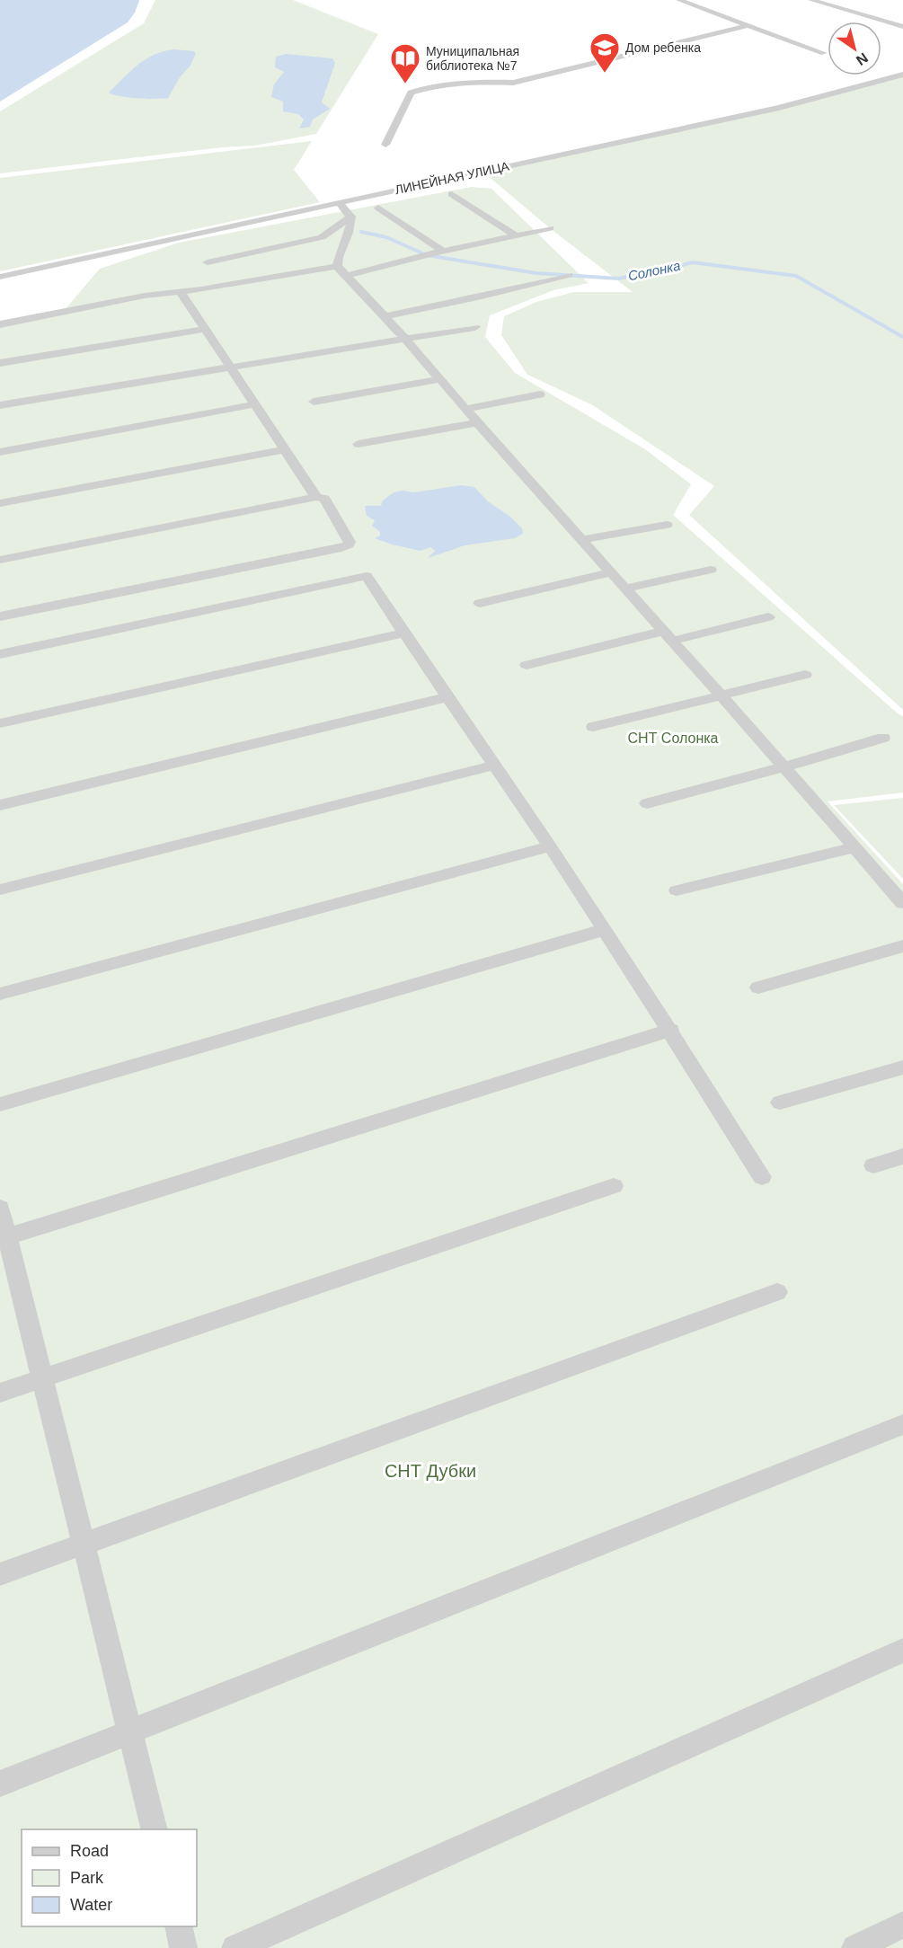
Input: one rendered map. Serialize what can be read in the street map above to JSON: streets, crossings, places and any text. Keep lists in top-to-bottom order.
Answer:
{
  "streets": {
    "street": ["ЛИНЕЙНАЯ УЛИЦА"]
  },
  "water": ["Солонка"],
  "parks": ["СНТ Солонка", "СНТ Дубки"],
  "places": {
    "school or university": ["Дом ребенка"],
    "library": ["Муниципальная библиотека №7"]
  },
  "legend": ["Road", "Park", "Water"],
  "north": "bottom right"
}
